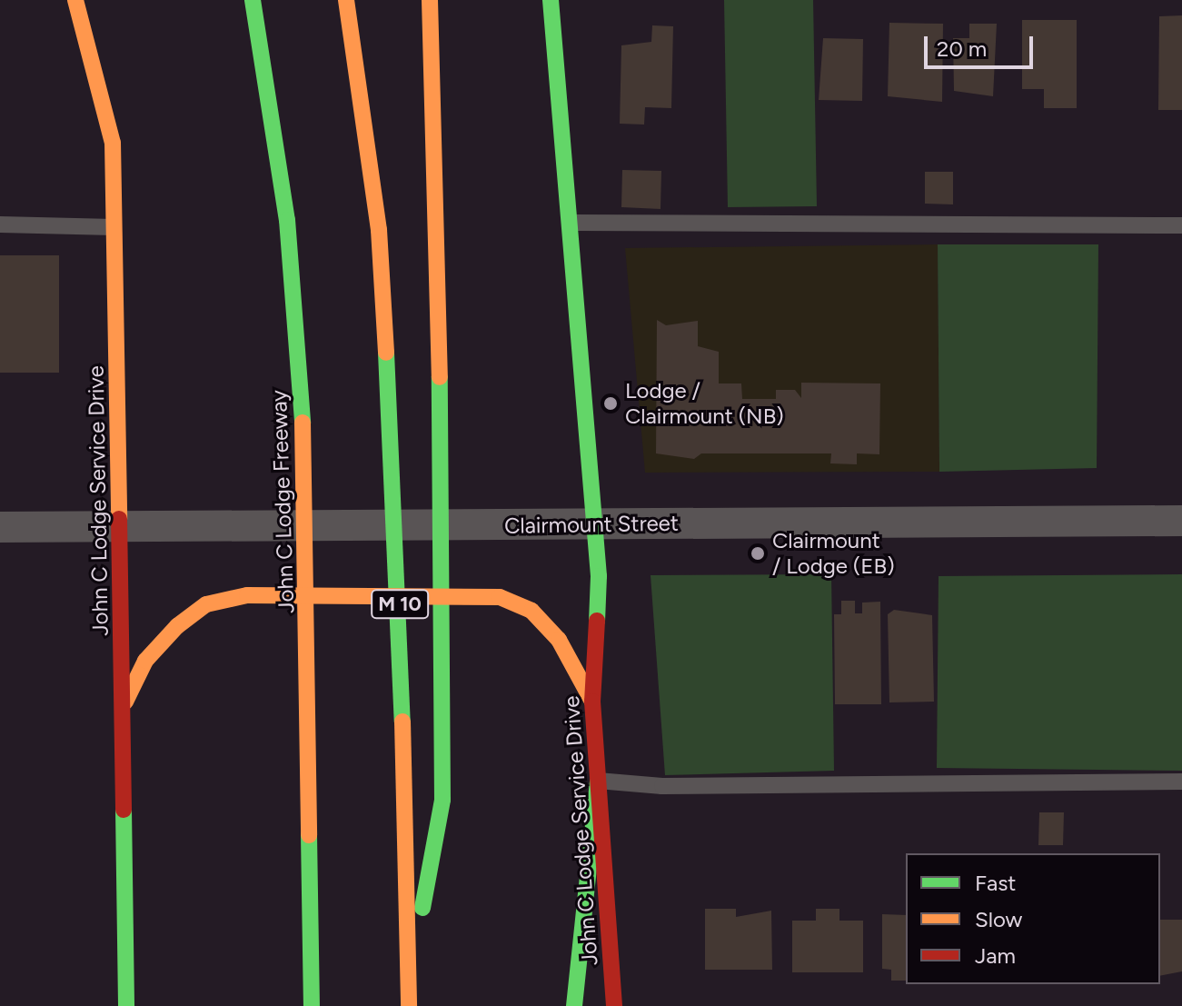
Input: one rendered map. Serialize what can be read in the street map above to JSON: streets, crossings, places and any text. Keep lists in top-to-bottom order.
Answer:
{
  "streets": {
    "main road": ["John C Lodge Service Drive", "John C Lodge Freeway", "M 10"],
    "street": ["Clairmount Street"]
  },
  "crossings": [
    ["John C Lodge Service Drive", "Clairmount Street"]
  ],
  "places": ["Lodge / Clairmount (NB)", "Clairmount / Lodge (EB)"],
  "legend": ["Fast", "Slow", "Jam"],
  "scale_bar": "20 m"
}
